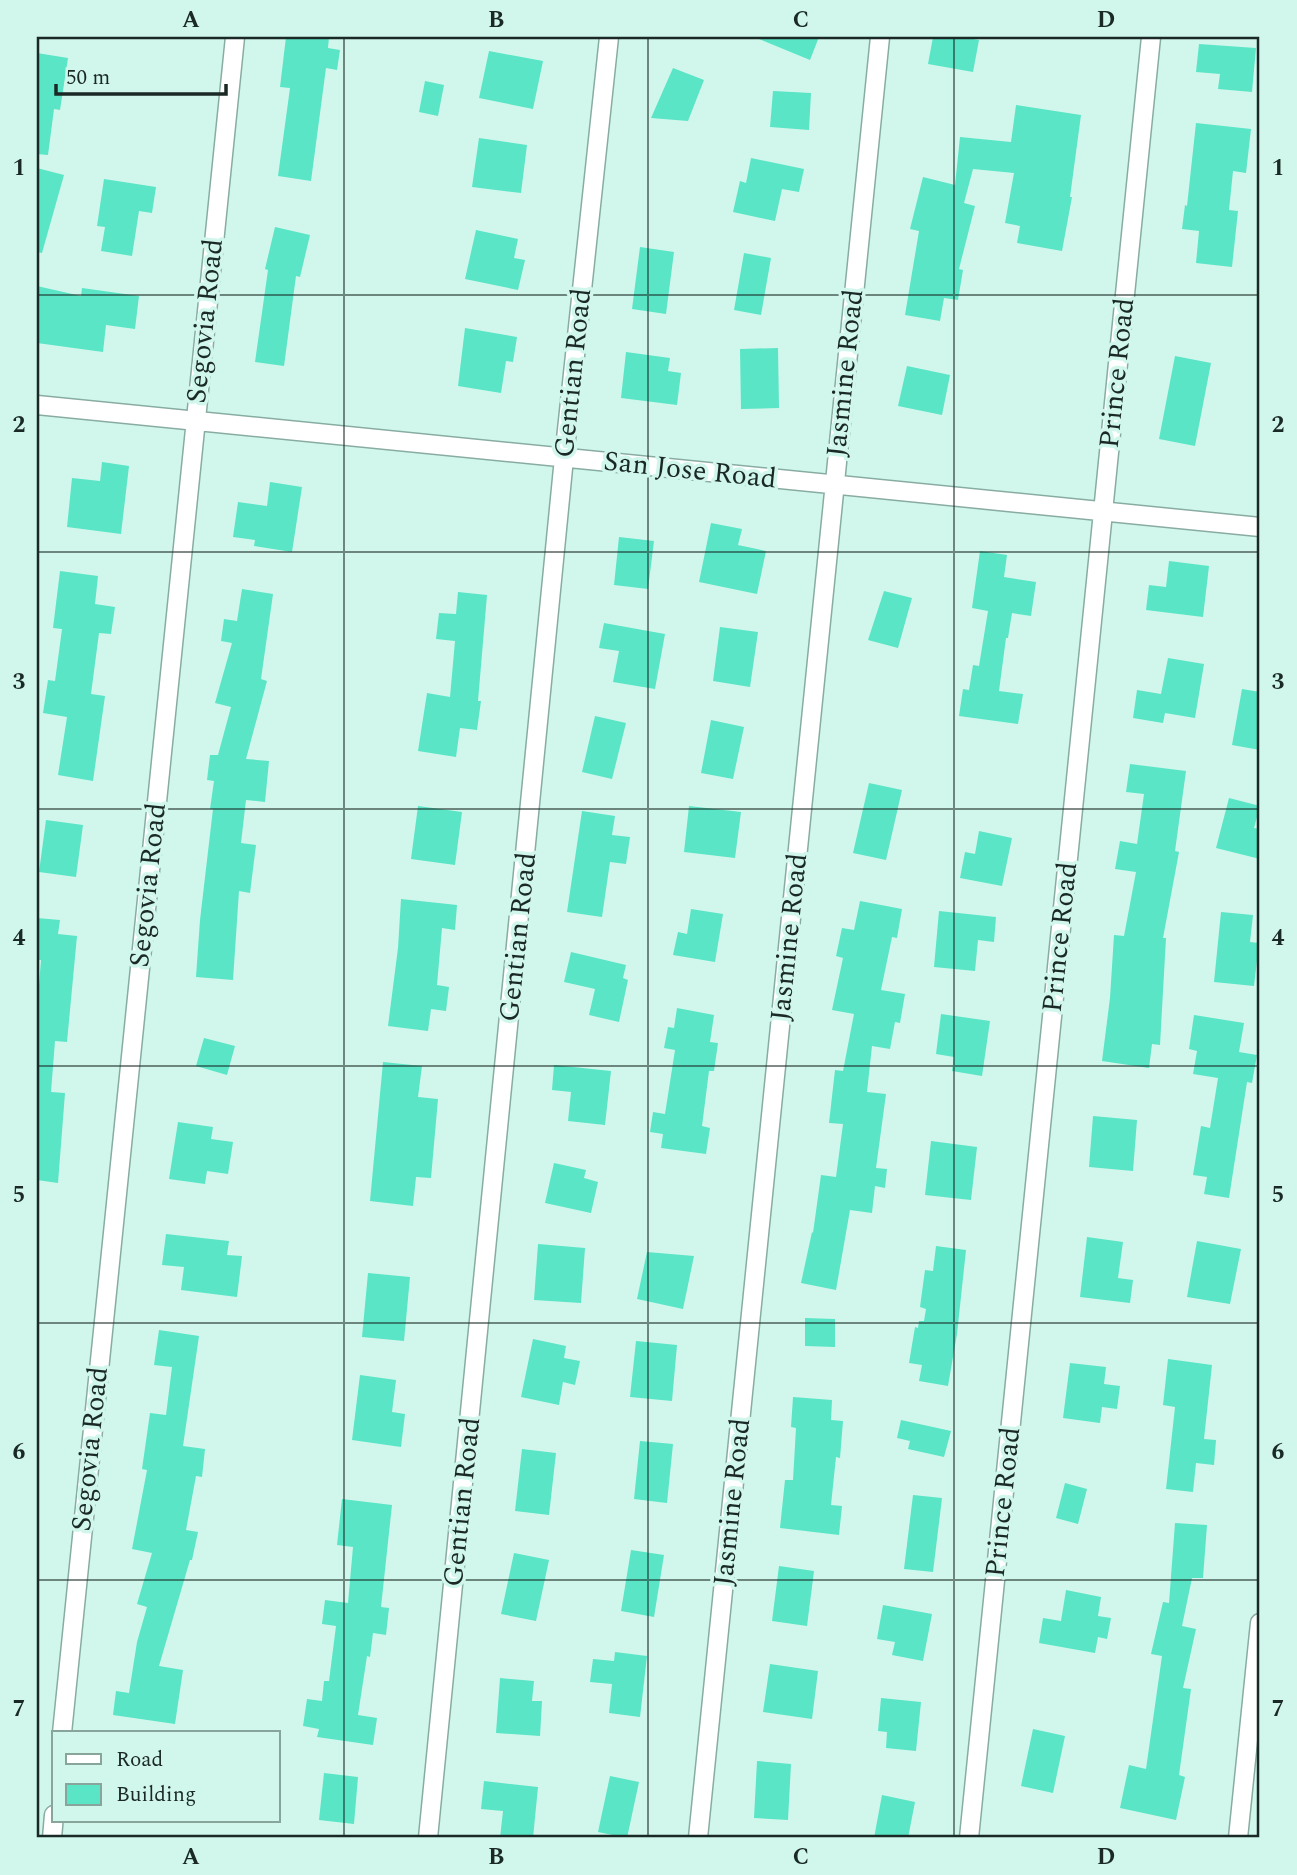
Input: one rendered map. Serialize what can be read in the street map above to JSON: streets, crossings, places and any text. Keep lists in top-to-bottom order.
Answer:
{
  "streets": {
    "street": [
      "Segovia Road",
      "Gentian Road",
      "Jasmine Road",
      "Prince Road",
      "San Jose Road"
    ]
  },
  "crossings": [
    ["Segovia Road", "San Jose Road"],
    ["Gentian Road", "San Jose Road"],
    ["Jasmine Road", "San Jose Road"],
    ["Prince Road", "San Jose Road"]
  ],
  "legend": ["Road", "Building"],
  "scale_bar": "50 m",
  "grid": {
    "columns": [
      "A",
      "B",
      "C",
      "D"
    ],
    "rows": [
      "1",
      "2",
      "3",
      "4",
      "5",
      "6",
      "7"
    ]
  }
}
